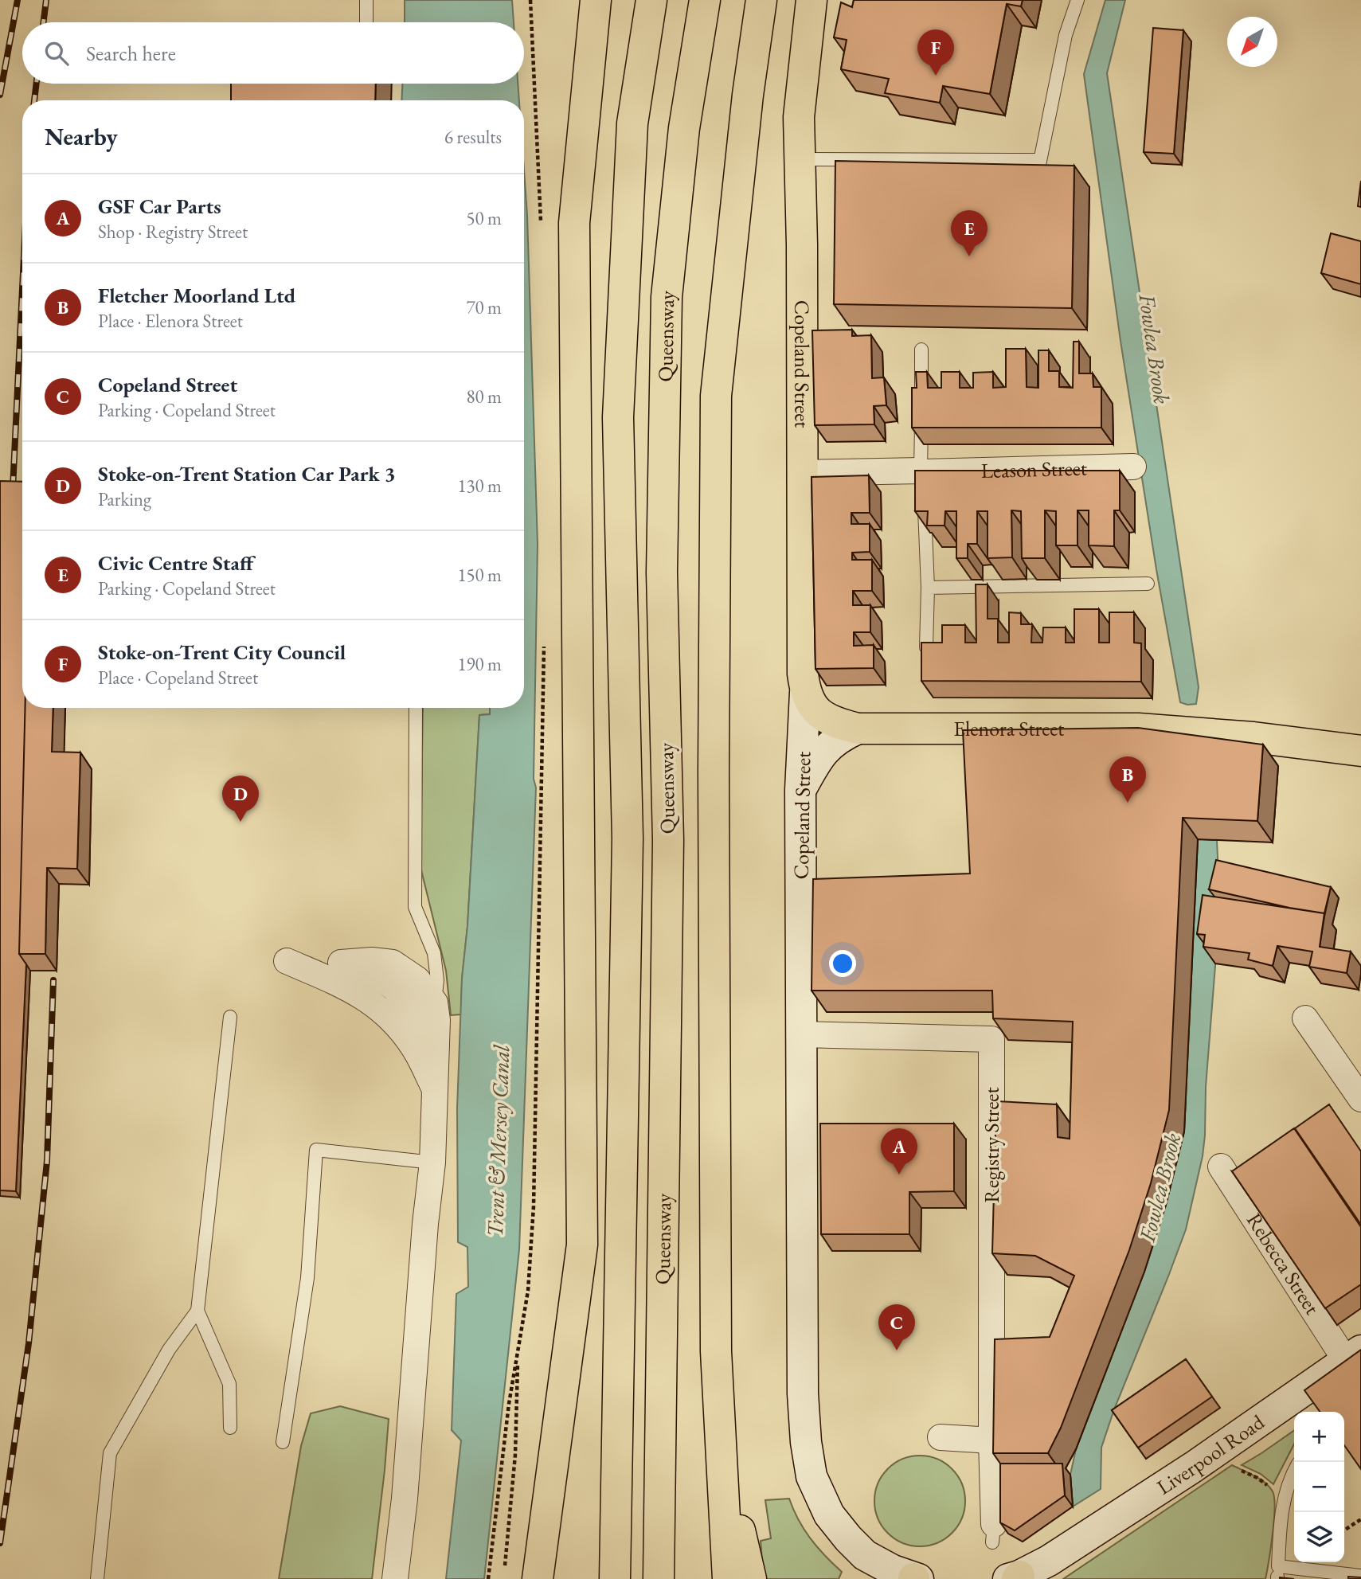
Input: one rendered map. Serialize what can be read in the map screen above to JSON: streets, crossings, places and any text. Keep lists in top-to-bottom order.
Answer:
{
  "streets": {
    "main road": ["Queensway", "Copeland Street", "Elenora Street"],
    "street": [
      "Leason Street",
      "Registry Street",
      "Rebecca Street",
      "Liverpool Road"
    ]
  },
  "crossings": [
    ["Copeland Street", "Leason Street"],
    ["Copeland Street", "Elenora Street"],
    ["Copeland Street", "Registry Street"],
    ["Rebecca Street", "Liverpool Road"]
  ],
  "water": ["Fowlea Brook", "Trent & Mersey Canal"],
  "north": "bottom left",
  "page": {
    "search": "Search here",
    "pins": [
      "F",
      "E",
      "B",
      "D",
      "A",
      "C"
    ],
    "heading": ["Nearby", "6 results"],
    "list": [
      {
        "mark": "A",
        "name": "GSF Car Parts",
        "note": "Shop · Registry Street",
        "value": "50 m"
      },
      {
        "mark": "B",
        "name": "Fletcher Moorland Ltd",
        "note": "Place · Elenora Street",
        "value": "70 m"
      },
      {
        "mark": "C",
        "name": "Copeland Street",
        "note": "Parking · Copeland Street",
        "value": "80 m"
      },
      {
        "mark": "D",
        "name": "Stoke-on-Trent Station Car Park 3",
        "note": "Parking",
        "value": "130 m"
      },
      {
        "mark": "E",
        "name": "Civic Centre Staff",
        "note": "Parking · Copeland Street",
        "value": "150 m"
      },
      {
        "mark": "F",
        "name": "Stoke-on-Trent City Council",
        "note": "Place · Copeland Street",
        "value": "190 m"
      }
    ],
    "map_buttons": ["+", "−"]
  }
}
